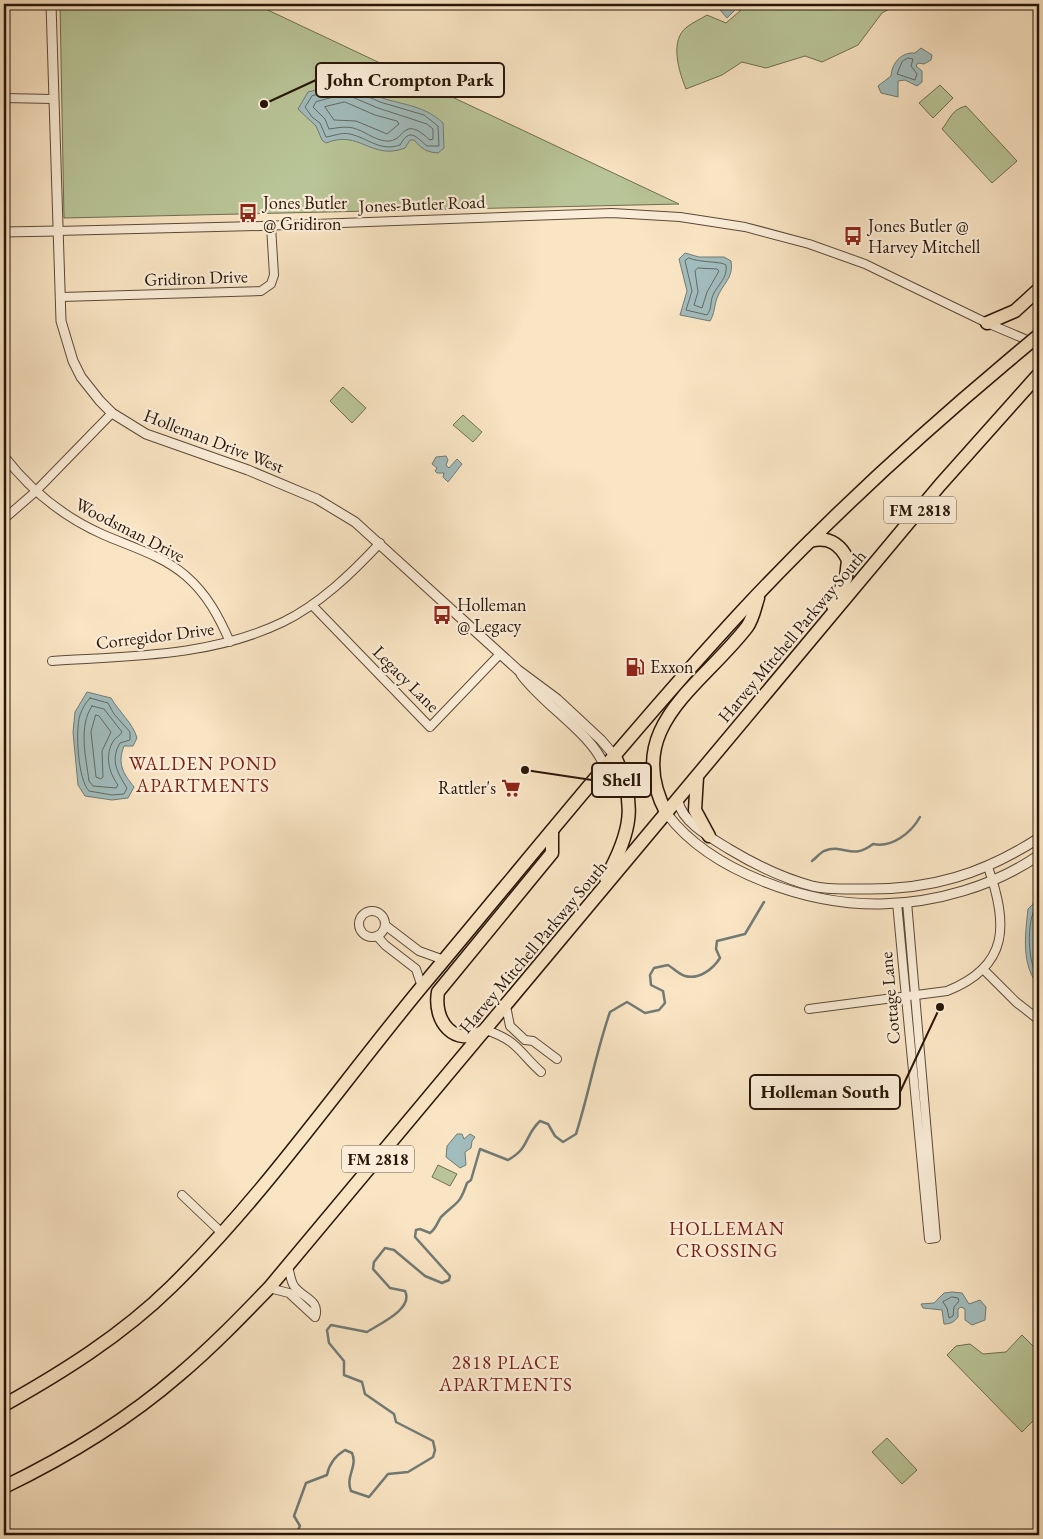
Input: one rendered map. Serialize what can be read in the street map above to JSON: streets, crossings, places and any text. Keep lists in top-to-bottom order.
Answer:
{
  "streets": {
    "highway": ["FM 2818", "Harvey Mitchell Parkway South"],
    "street": [
      "Jones-Butler Road",
      "Gridiron Drive",
      "Holleman Drive West",
      "Woodsman Drive",
      "Corregidor Drive",
      "Legacy Lane",
      "Cottage Lane"
    ]
  },
  "crossings": [
    ["Jones-Butler Road", "Gridiron Drive"],
    ["Jones-Butler Road", "Holleman Drive West"],
    ["Gridiron Drive", "Holleman Drive West"],
    ["Holleman Drive West", "FM 2818"],
    ["Holleman Drive West", "Corregidor Drive"],
    ["Holleman Drive West", "Legacy Lane"],
    ["Woodsman Drive", "Corregidor Drive"],
    ["Corregidor Drive", "Legacy Lane"]
  ],
  "districts": ["WALDEN POND APARTMENTS", "HOLLEMAN CROSSING", "2818 PLACE APARTMENTS"],
  "places": {
    "other": ["John Crompton Park", "Shell", "Holleman South"],
    "bus stop": ["Jones Butler @ Gridiron", "Jones Butler @ Harvey Mitchell", "Holleman @ Legacy"],
    "fuel station": ["Exxon"],
    "supermarket": ["Rattler's"]
  }
}
